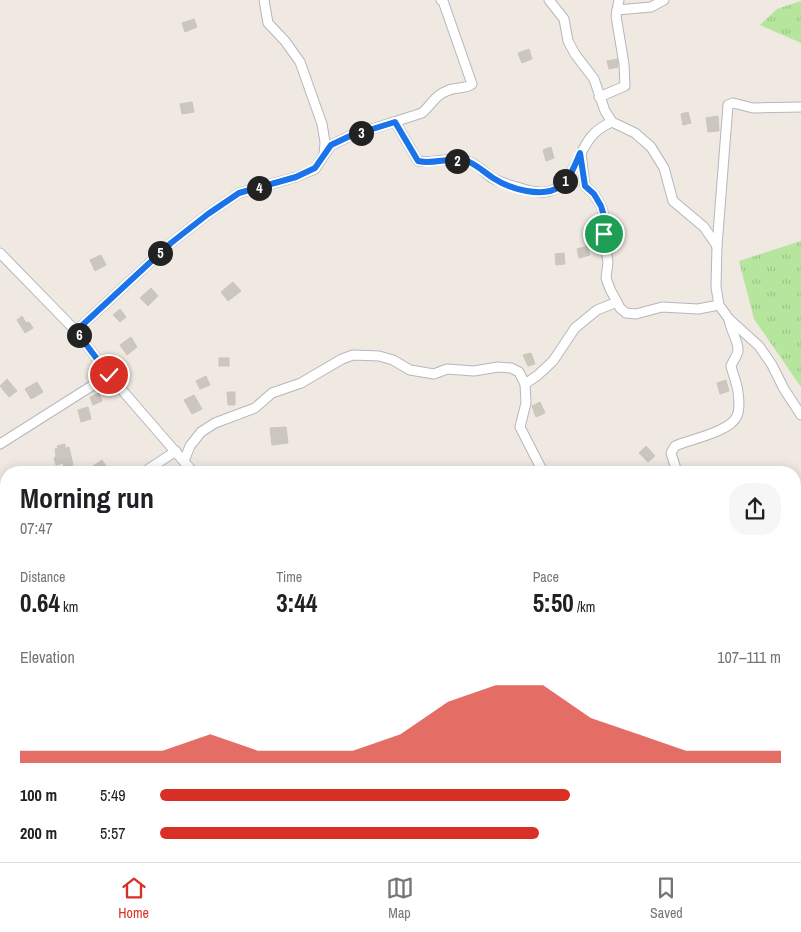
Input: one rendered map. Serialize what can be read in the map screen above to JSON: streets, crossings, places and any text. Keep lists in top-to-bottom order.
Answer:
{
  "page": {
    "pins": [
      "3",
      "2",
      "1",
      "4",
      "5",
      "6"
    ],
    "heading": ["Morning run", "07:47"],
    "stats": [
      ["Distance", "0.64 km"],
      ["Time", "3:44"],
      ["Pace", "5:50 /km"]
    ],
    "chart": ["Elevation", "107–111 m"],
    "list": [
      {
        "name": "100 m",
        "note": "5:49"
      },
      {
        "name": "200 m",
        "note": "5:57"
      }
    ],
    "tabs": ["Home", "Map", "Saved"]
  }
}
